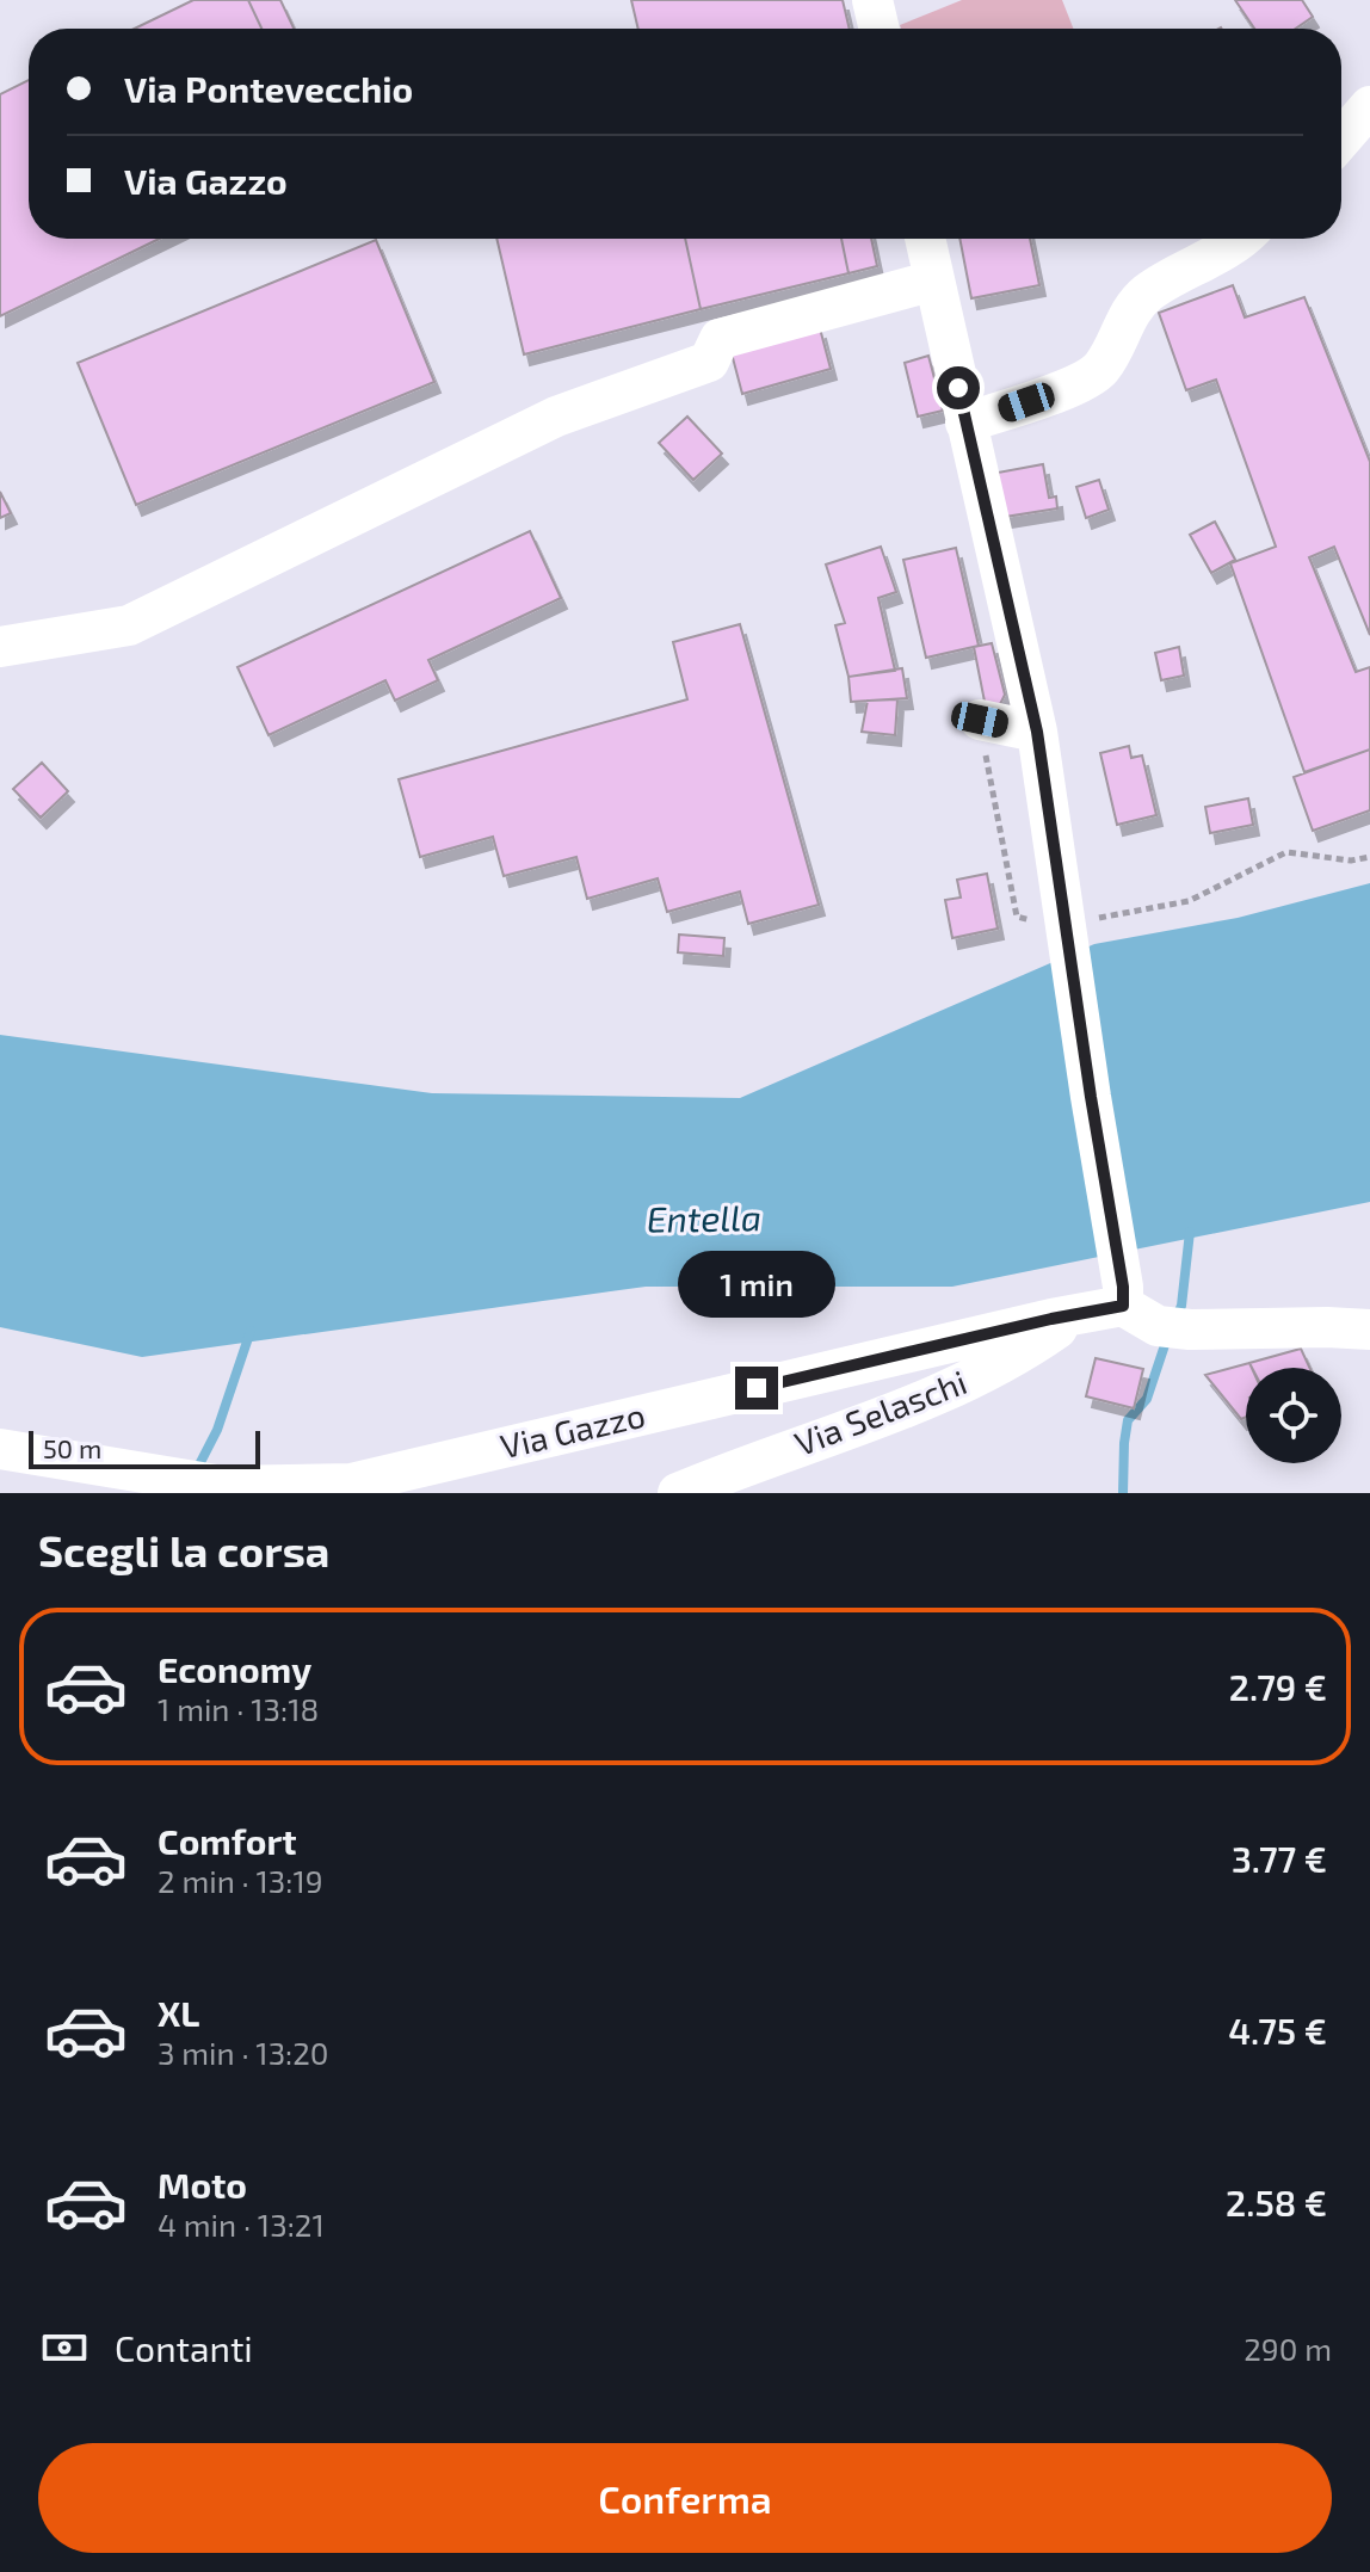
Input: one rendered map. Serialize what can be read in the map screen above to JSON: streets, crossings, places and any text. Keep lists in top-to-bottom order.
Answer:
{
  "streets": {
    "street": ["Via Selaschi", "Via Gazzo"]
  },
  "crossings": [
    ["Via Selaschi", "Via Gazzo"]
  ],
  "water": ["Entella"],
  "scale_bar": "50 m",
  "page": {
    "banner": ["Via Pontevecchio", "Via Gazzo"],
    "bubble": "1 min",
    "scale": "50 m",
    "heading": "Scegli la corsa",
    "list": [
      {
        "name": "Economy",
        "note": "1 min · 13:18",
        "value": "2.79 €"
      },
      {
        "name": "Comfort",
        "note": "2 min · 13:19",
        "value": "3.77 €"
      },
      {
        "name": "XL",
        "note": "3 min · 13:20",
        "value": "4.75 €"
      },
      {
        "name": "Moto",
        "note": "4 min · 13:21",
        "value": "2.58 €"
      }
    ],
    "pay": ["Contanti", "290 m"],
    "buttons": "Conferma"
  }
}
